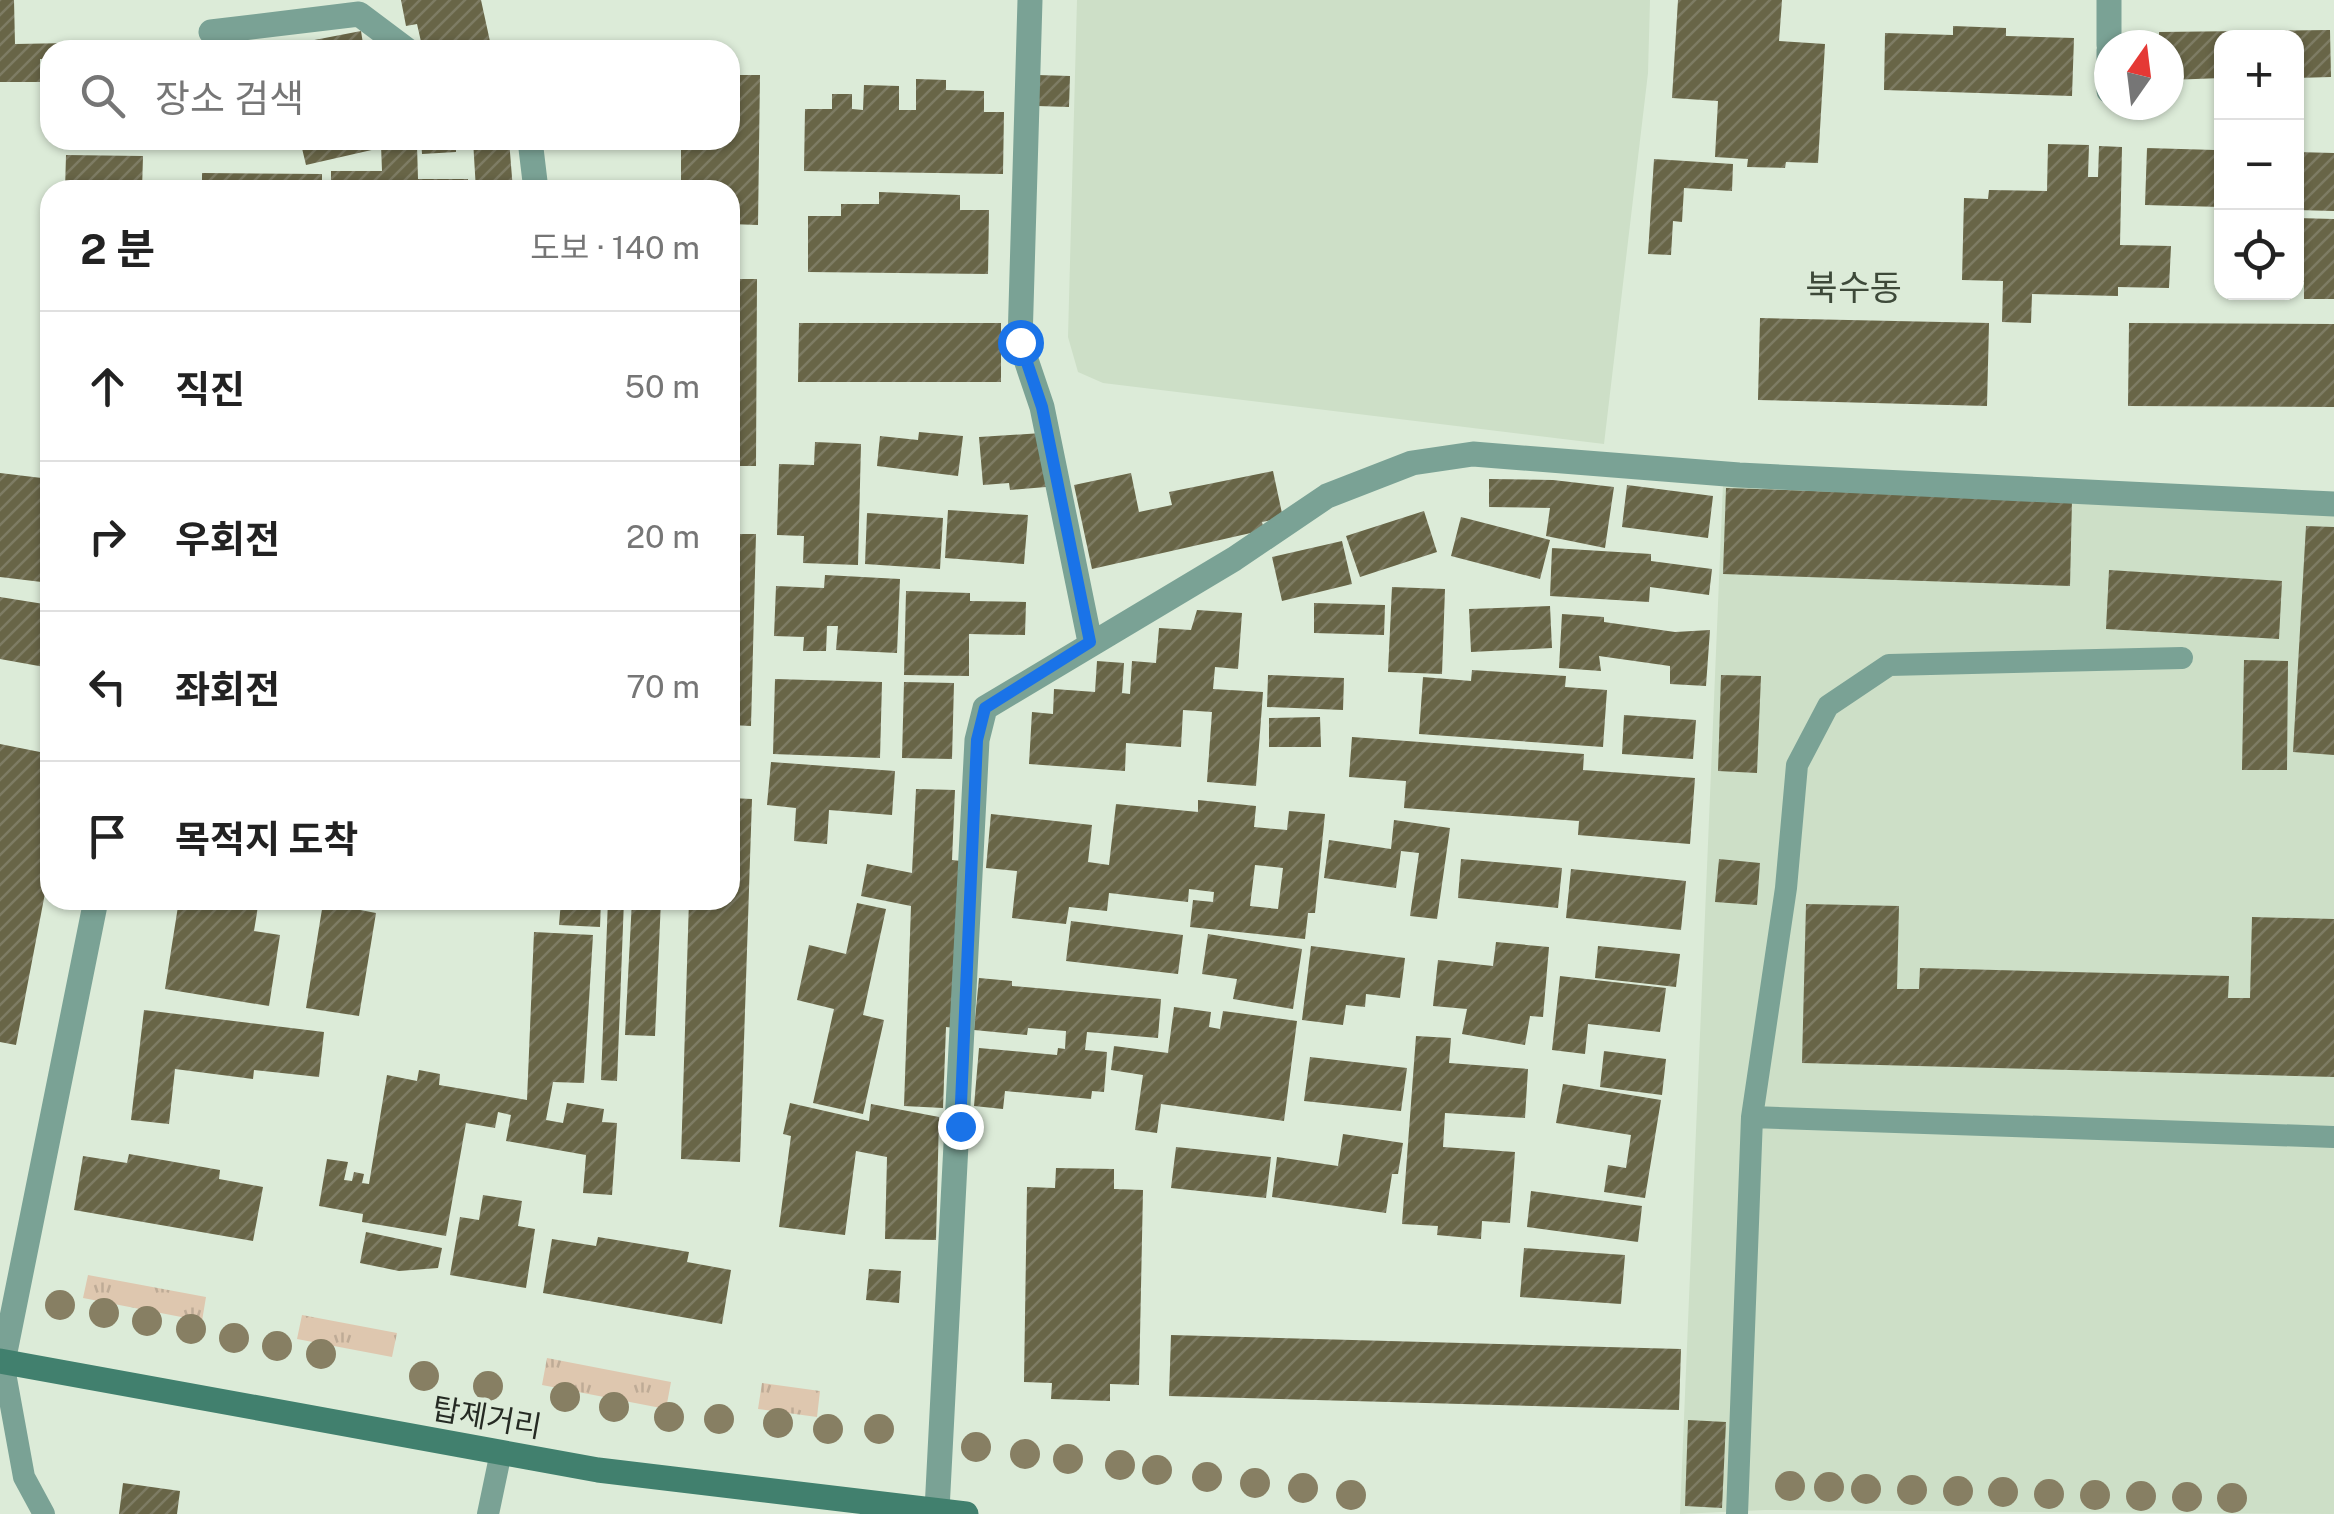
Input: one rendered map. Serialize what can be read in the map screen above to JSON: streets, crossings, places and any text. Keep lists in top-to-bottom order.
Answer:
{
  "streets": {
    "main road": ["탑제거리"]
  },
  "districts": ["북수동"],
  "north": "top",
  "page": {
    "map_buttons": ["+", "−"],
    "search": "장소 검색",
    "heading": ["2 분", "도보 · 140 m"],
    "list": [
      ["직진", "50 m"],
      ["우회전", "20 m"],
      ["좌회전", "70 m"],
      "목적지 도착"
    ]
  }
}
